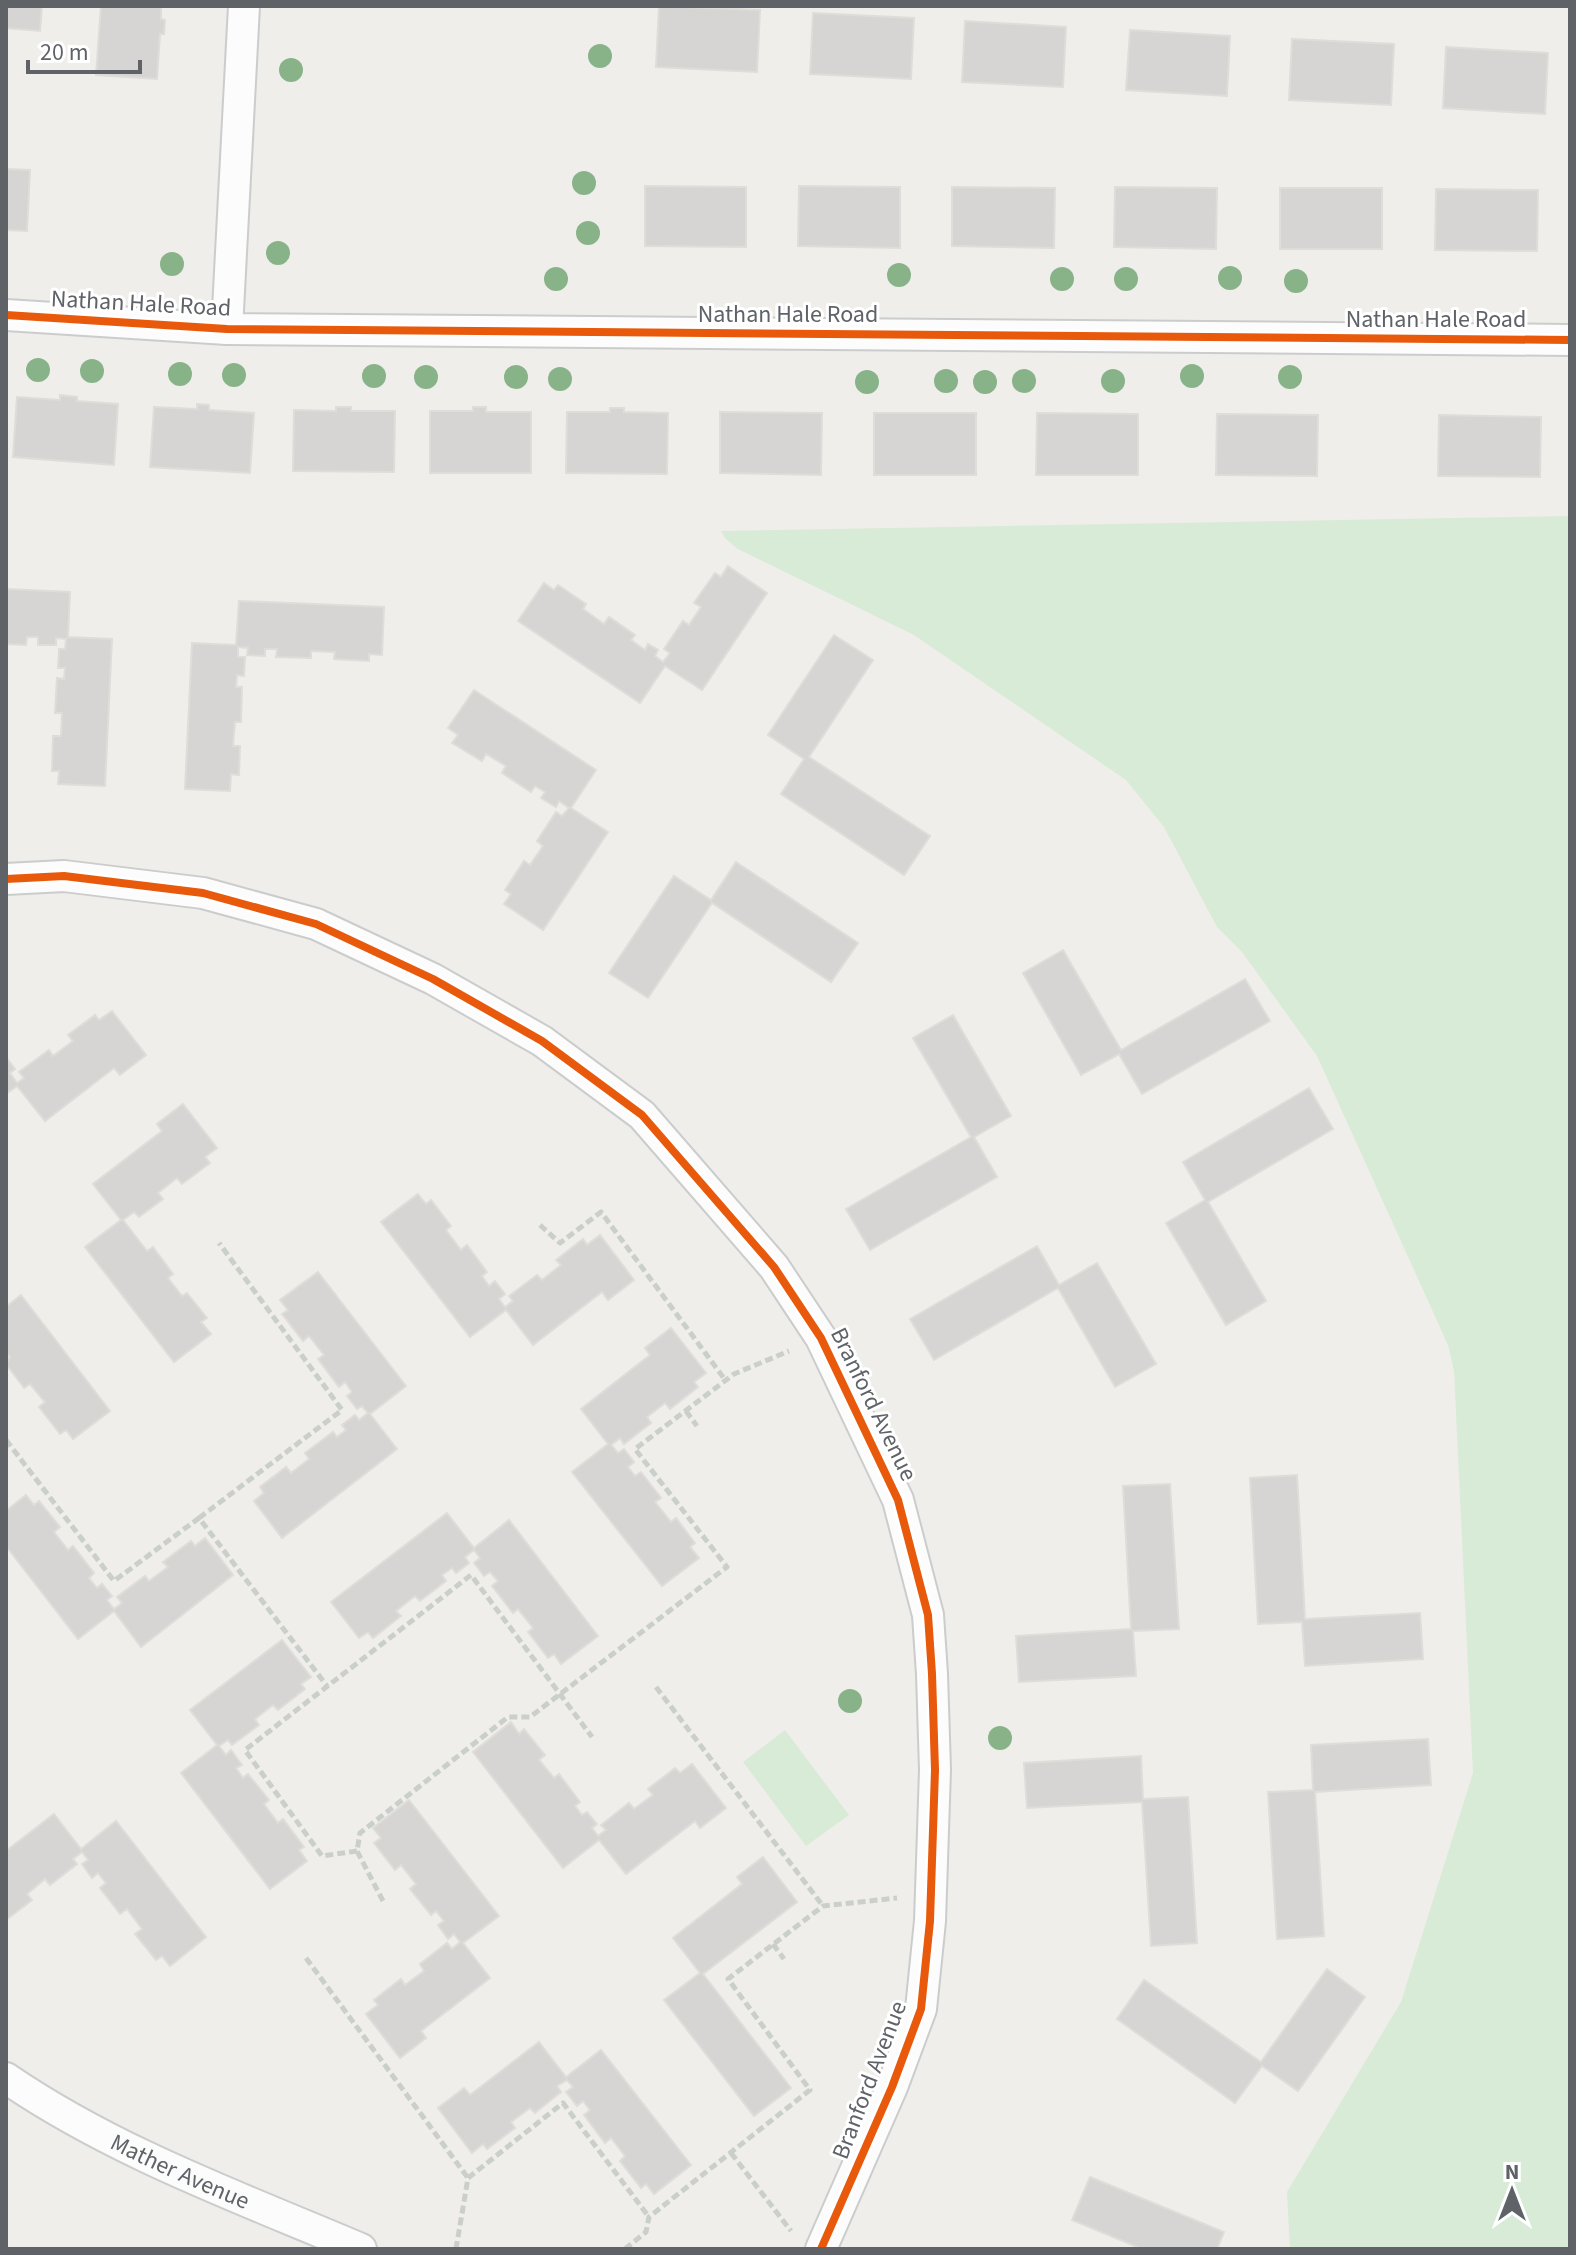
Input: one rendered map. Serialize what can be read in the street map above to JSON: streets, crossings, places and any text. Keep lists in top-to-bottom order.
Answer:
{
  "streets": {
    "street": ["Nathan Hale Road", "Branford Avenue", "Mather Avenue"]
  },
  "scale_bar": "20 m",
  "north": "top"
}
